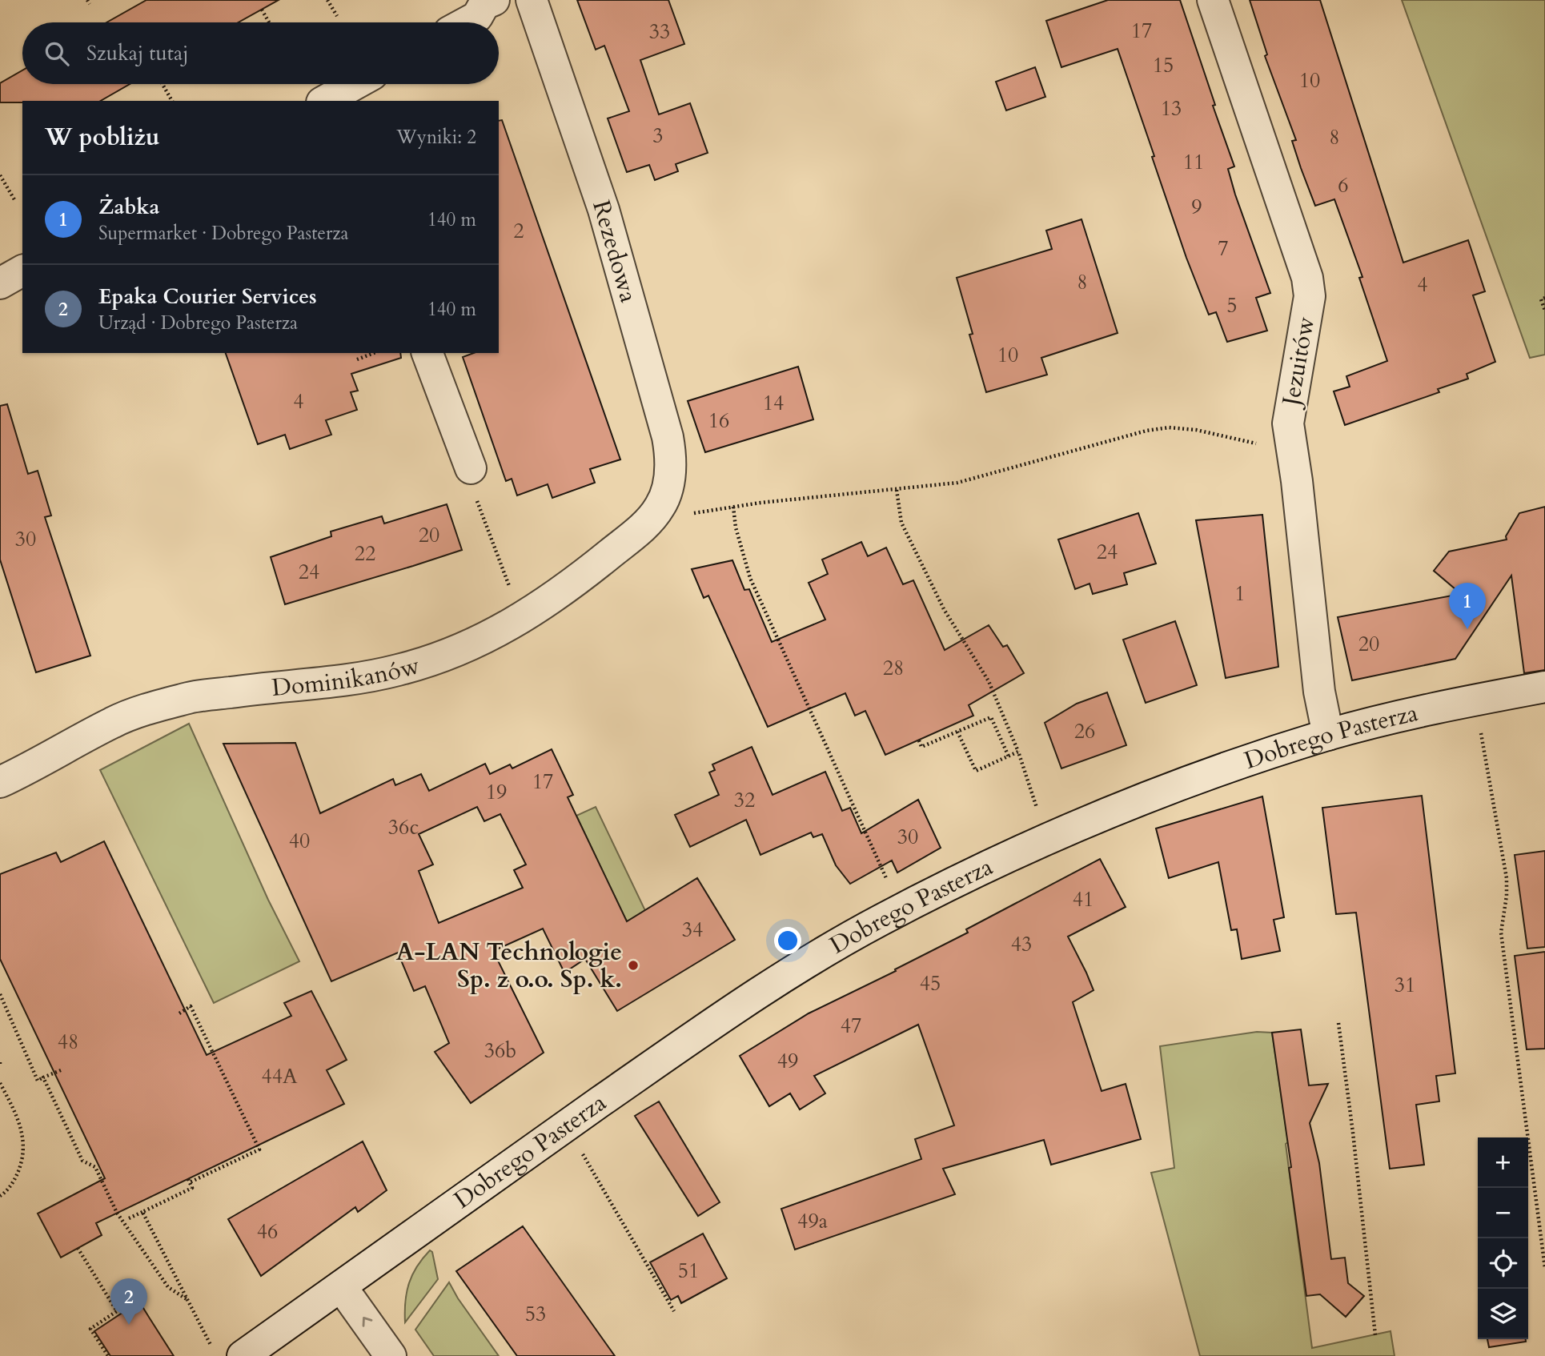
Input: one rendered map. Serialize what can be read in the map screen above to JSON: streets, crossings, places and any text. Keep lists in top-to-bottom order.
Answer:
{
  "streets": {
    "street": [
      "Rezedowa",
      "Jezuitów",
      "Dominikanów",
      "Dobrego Pasterza"
    ]
  },
  "crossings": [
    ["Rezedowa", "Dominikanów"],
    ["Jezuitów", "Dobrego Pasterza"]
  ],
  "places": ["A-LAN Technologie Sp. z o.o. Sp. k."],
  "house_numbers": [
    "17",
    "33",
    "15",
    "10",
    "13",
    "3",
    "8",
    "11",
    "6",
    "9",
    "2",
    "7",
    "8",
    "4",
    "5",
    "10",
    "4",
    "14",
    "16",
    "20",
    "30",
    "24",
    "22",
    "24",
    "1",
    "20",
    "28",
    "26",
    "17",
    "19",
    "32",
    "36c",
    "30",
    "40",
    "41",
    "34",
    "43",
    "45",
    "31",
    "47",
    "48",
    "36b",
    "49",
    "44A",
    "49a",
    "46",
    "51",
    "53"
  ],
  "page": {
    "search": "Szukaj tutaj",
    "heading": ["W pobliżu", "Wyniki: 2"],
    "list": [
      {
        "mark": "1",
        "name": "Żabka",
        "note": "Supermarket · Dobrego Pasterza",
        "value": "140 m"
      },
      {
        "mark": "2",
        "name": "Epaka Courier Services",
        "note": "Urząd · Dobrego Pasterza",
        "value": "140 m"
      }
    ],
    "pins": ["1", "2"],
    "map_buttons": ["+", "−"]
  }
}
